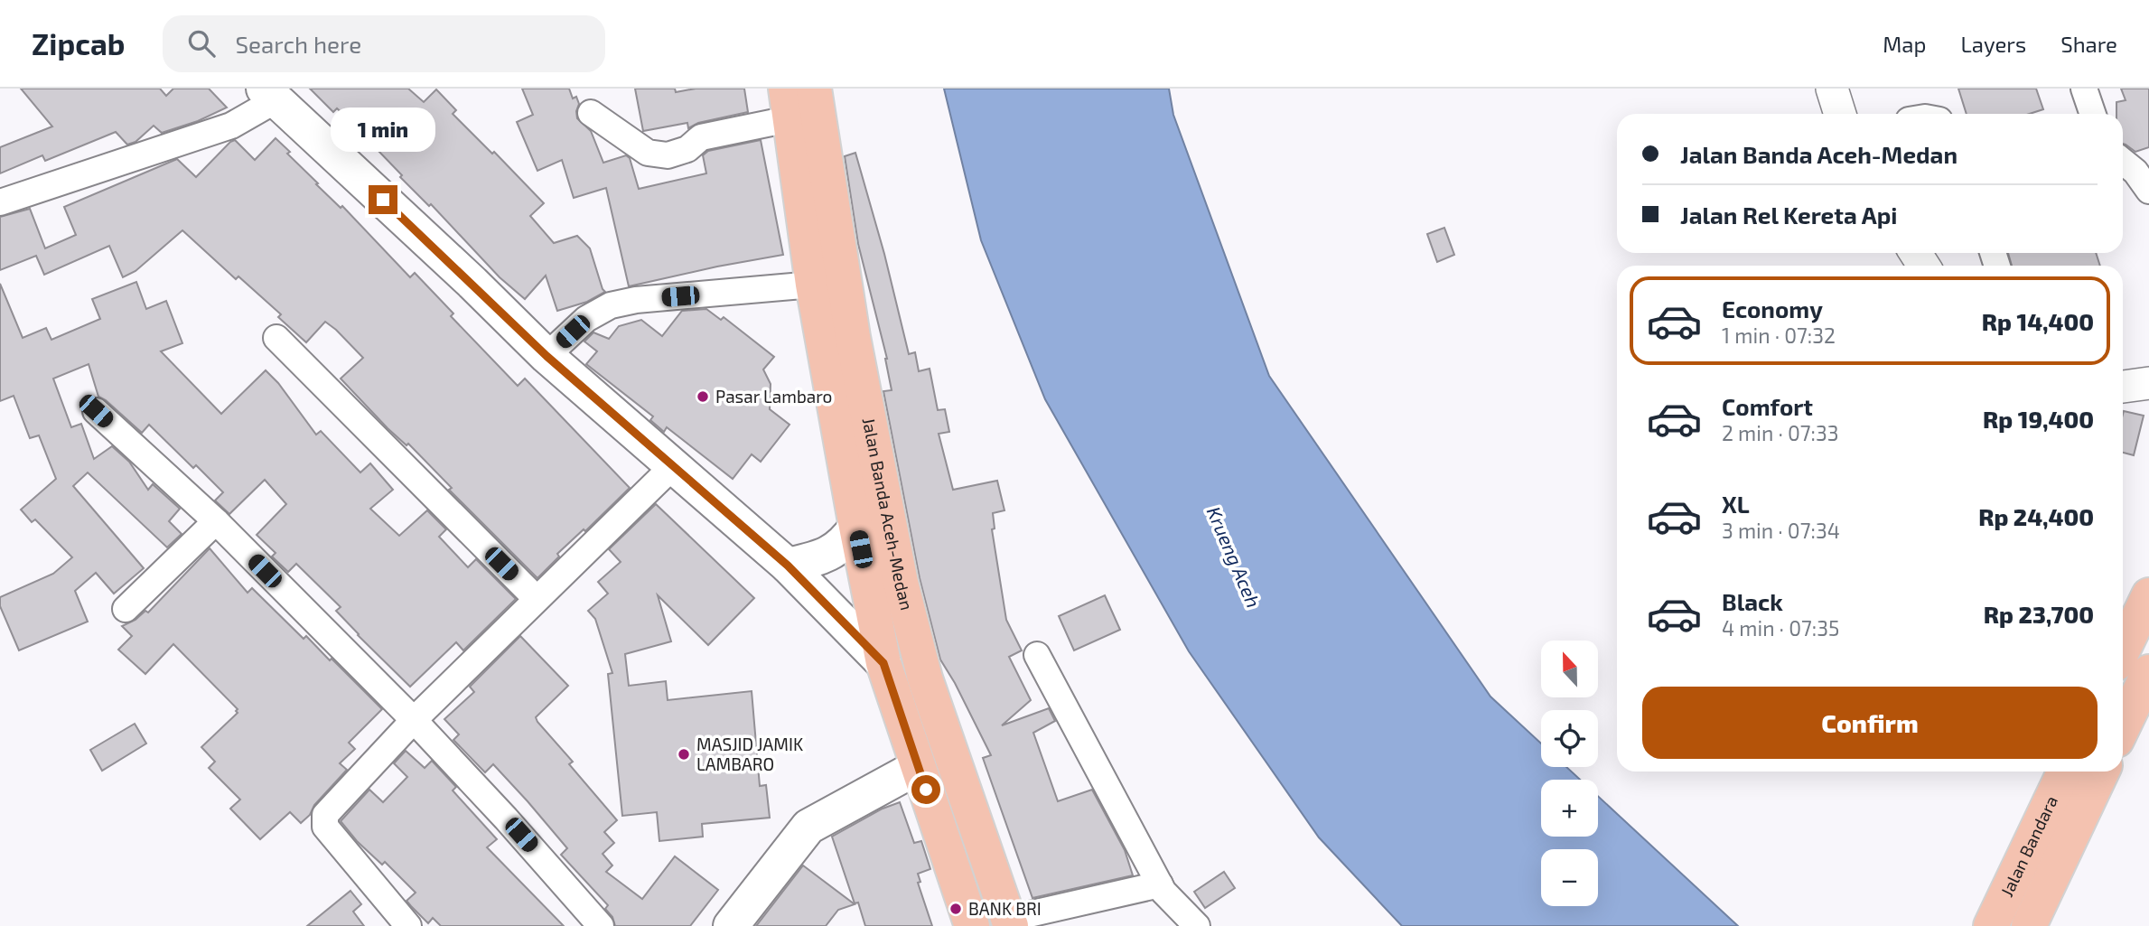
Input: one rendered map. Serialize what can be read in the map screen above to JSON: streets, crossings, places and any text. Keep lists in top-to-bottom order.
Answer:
{
  "streets": {
    "highway": ["Jalan Banda Aceh-Medan", "Jalan Bandara"]
  },
  "water": ["Krueng Aceh"],
  "places": ["Pasar Lambaro", "MASJID JAMIK LAMBARO", "BANK BRI"],
  "north": "top",
  "page": {
    "header": "Zipcab",
    "search": "Search here",
    "nav": ["Map", "Layers", "Share"],
    "bubble": "1 min",
    "banner": ["Jalan Banda Aceh-Medan", "Jalan Rel Kereta Api"],
    "list": [
      {
        "name": "Economy",
        "note": "1 min · 07:32",
        "value": "Rp 14,400"
      },
      {
        "name": "Comfort",
        "note": "2 min · 07:33",
        "value": "Rp 19,400"
      },
      {
        "name": "XL",
        "note": "3 min · 07:34",
        "value": "Rp 24,400"
      },
      {
        "name": "Black",
        "note": "4 min · 07:35",
        "value": "Rp 23,700"
      }
    ],
    "map_buttons": ["+", "−"],
    "buttons": "Confirm"
  }
}
